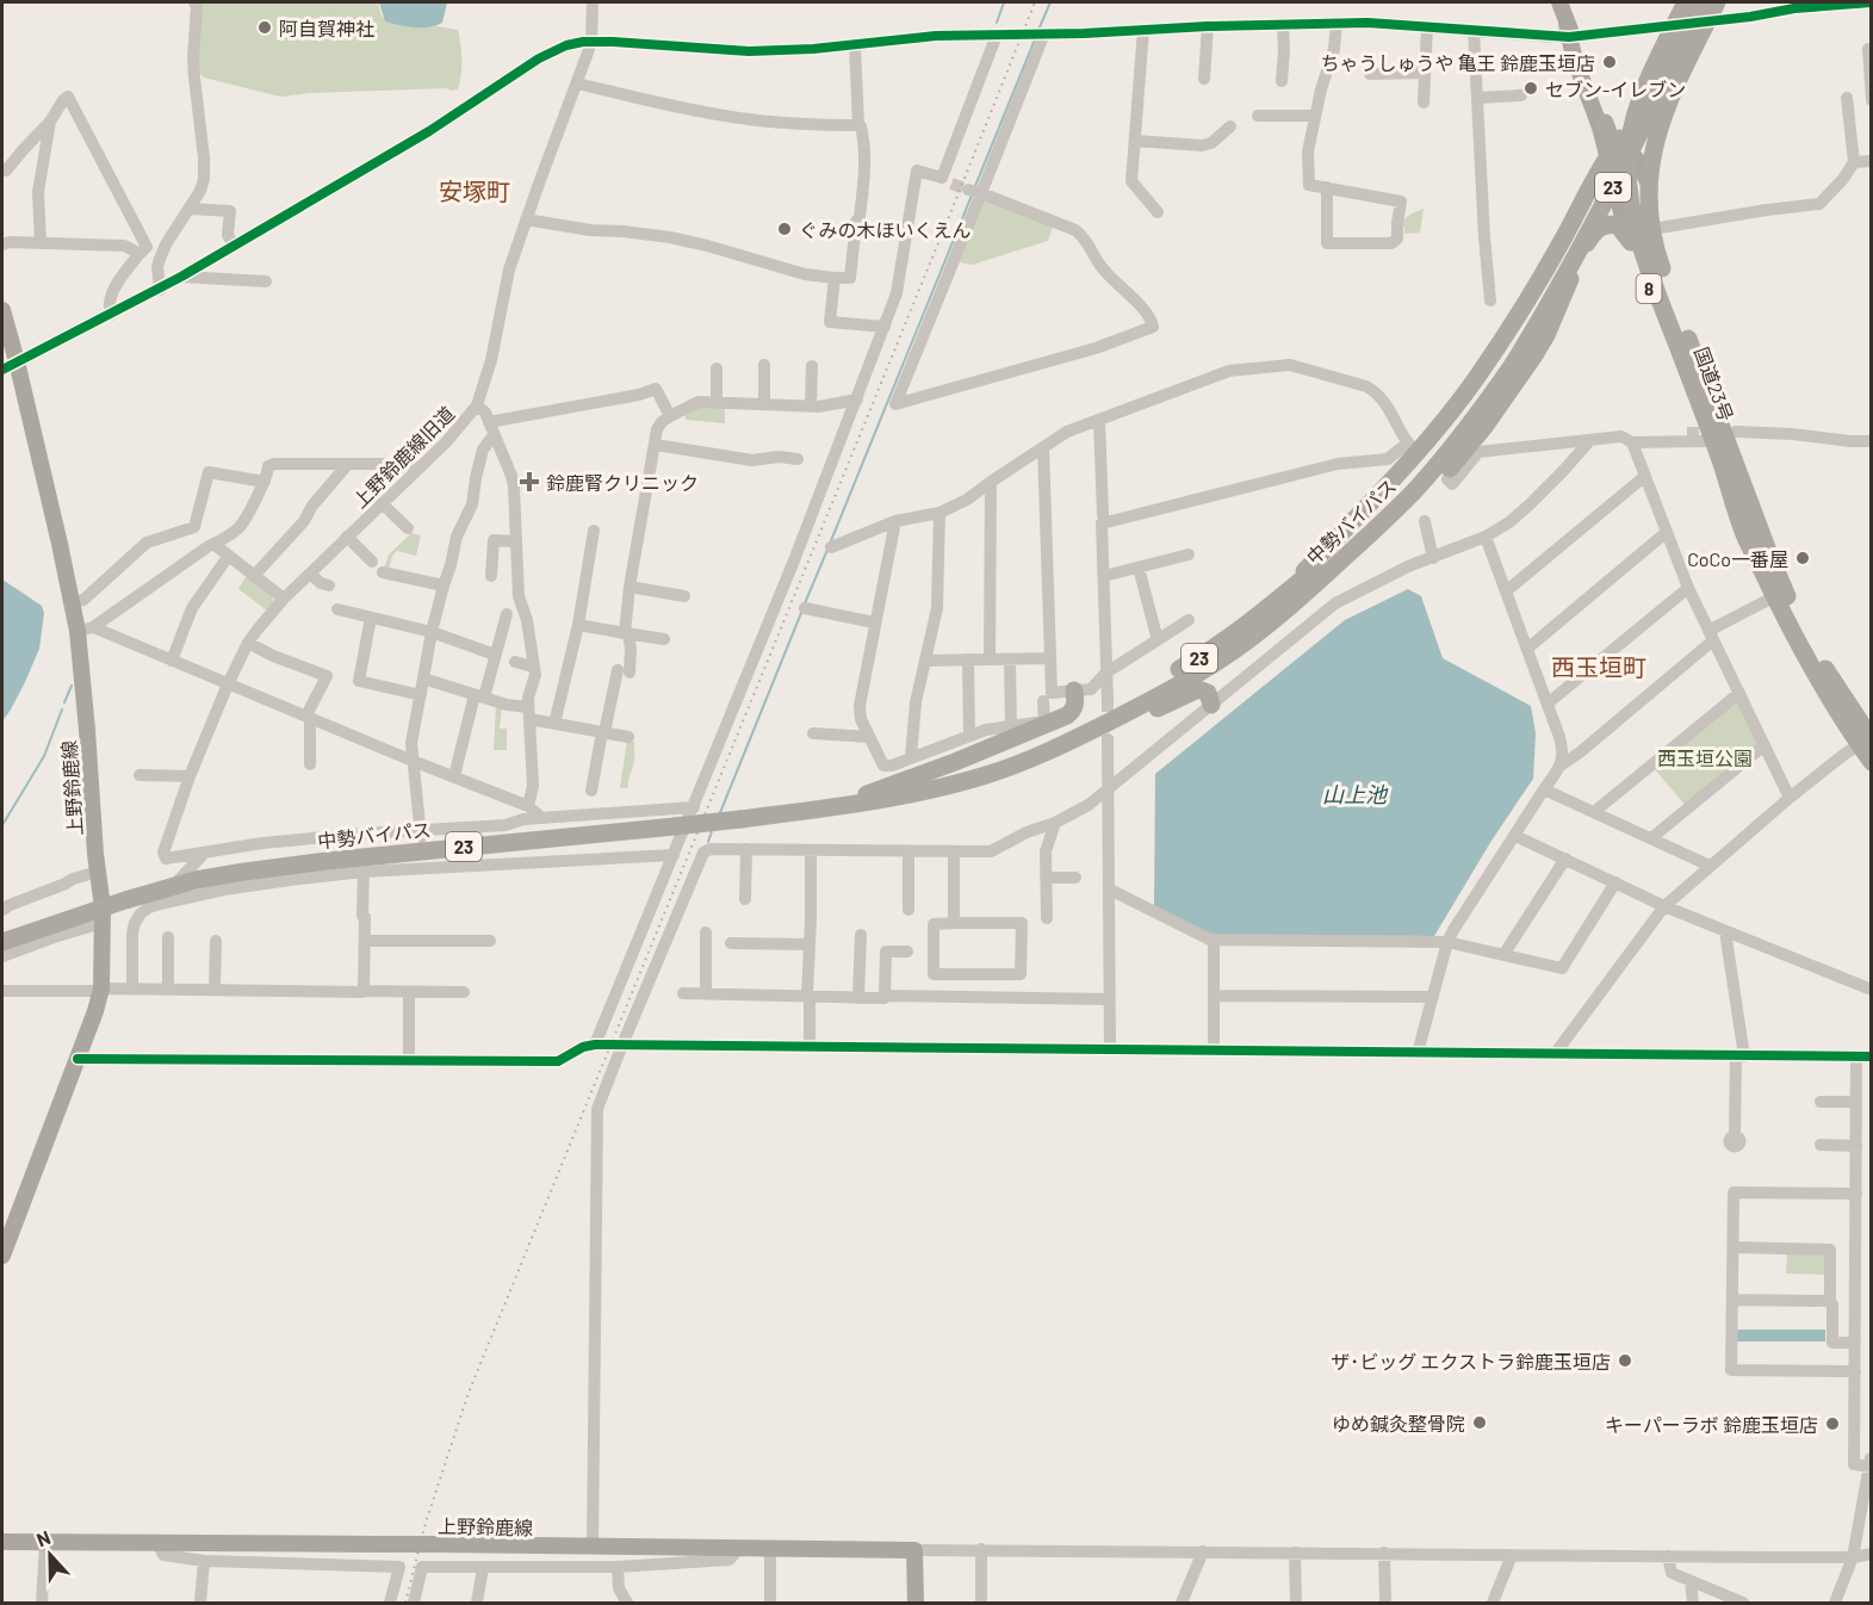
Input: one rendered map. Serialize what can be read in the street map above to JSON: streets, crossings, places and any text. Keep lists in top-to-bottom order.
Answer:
{
  "streets": {
    "highway": ["23", "国道23号", "中勢バイパス"],
    "main road": ["8", "上野鈴鹿線"],
    "street": ["上野鈴鹿線旧道"]
  },
  "crossings": [
    ["8", "国道23号"],
    ["中勢バイパス", "上野鈴鹿線"]
  ],
  "districts": ["安塚町", "西玉垣町"],
  "water": ["山上池"],
  "parks": ["西玉垣公園"],
  "places": {
    "other": [
      "阿自賀神社",
      "ちゃうしゅうや 亀王 鈴鹿玉垣店",
      "セブン-イレブン",
      "ぐみの木ほいくえん",
      "CoCo一番屋",
      "ザ･ビッグ エクストラ鈴鹿玉垣店",
      "ゆめ鍼灸整骨院",
      "キーパーラボ 鈴鹿玉垣店"
    ],
    "health": ["鈴鹿腎クリニック"]
  },
  "north": "top"
}
